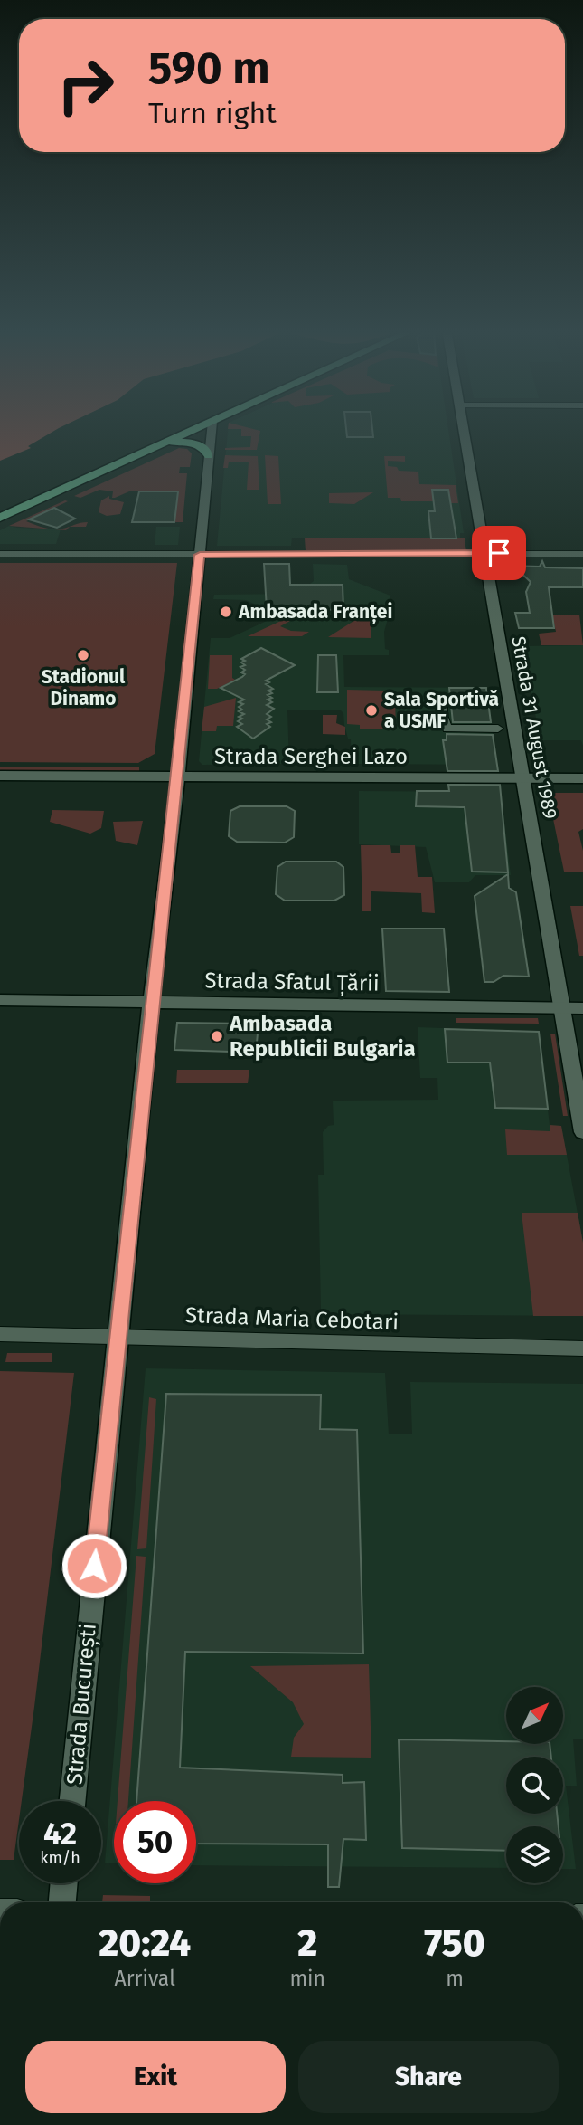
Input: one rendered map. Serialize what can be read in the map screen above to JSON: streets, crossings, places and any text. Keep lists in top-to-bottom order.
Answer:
{
  "streets": {
    "main road": [
      "Strada 31 August 1989",
      "Strada Serghei Lazo",
      "Strada Sfatul Țării",
      "Strada București"
    ],
    "street": ["Strada Maria Cebotari"]
  },
  "crossings": [
    ["Strada 31 August 1989", "Strada Serghei Lazo"],
    ["Strada 31 August 1989", "Strada Sfatul Țării"],
    ["Strada Serghei Lazo", "Strada București"],
    ["Strada Sfatul Țării", "Strada București"],
    ["Strada Maria Cebotari", "Strada București"]
  ],
  "places": [
    "Ambasada Franței",
    "Stadionul Dinamo",
    "Sala Sportivă a USMF",
    "Ambasada Republicii Bulgaria"
  ],
  "north": "top right",
  "page": {
    "turn": ["590 m", "Turn right"],
    "speed": "42 km/h",
    "limit": "50",
    "eta": [
      "20:24",
      "Arrival",
      "2",
      "min",
      "750",
      "m"
    ],
    "buttons": ["Exit", "Share"]
  }
}
